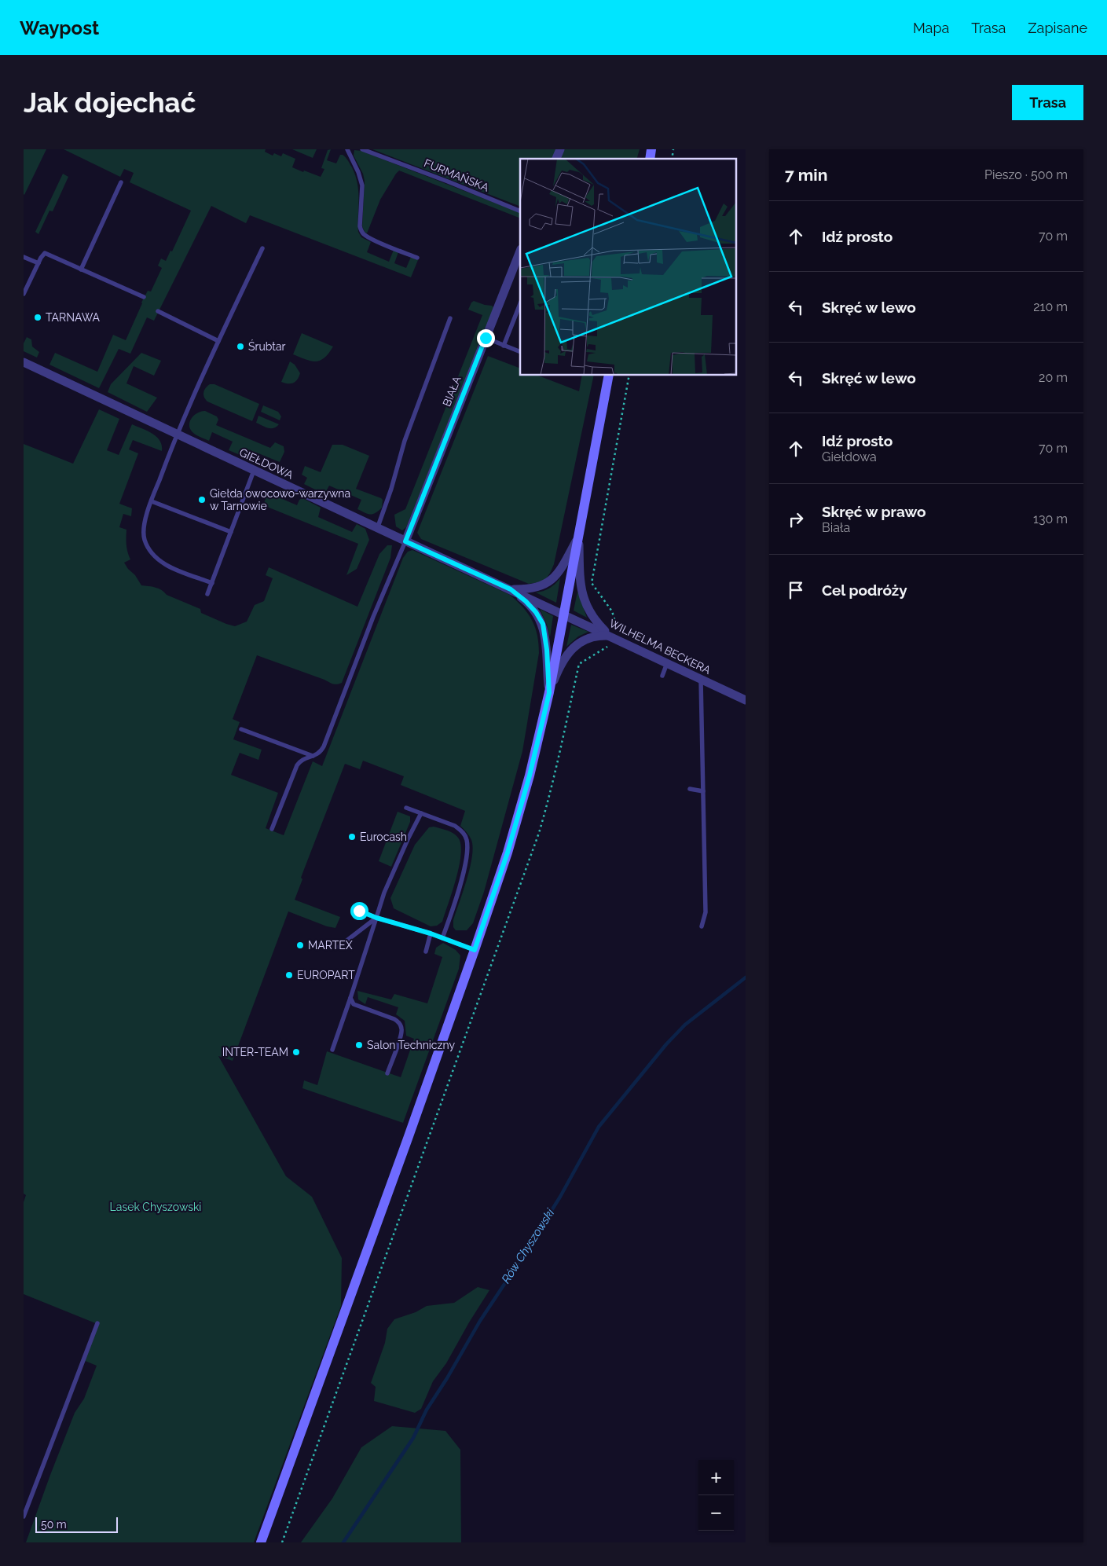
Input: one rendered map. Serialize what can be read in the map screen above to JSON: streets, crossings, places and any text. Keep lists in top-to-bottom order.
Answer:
{
  "streets": {
    "street": ["BIAŁA", "GIEŁDOWA", "WILHELMA BECKERA"],
    "lane": ["FURMAŃSKA"]
  },
  "crossings": [
    ["BIAŁA", "GIEŁDOWA"],
    ["GIEŁDOWA", "WILHELMA BECKERA"]
  ],
  "water": ["Rów Chyszowski"],
  "parks": ["Lasek Chyszowski"],
  "places": [
    "TARNAWA",
    "Śrubtar",
    "Giełda owocowo-warzywna w Tarnowie",
    "Eurocash",
    "MARTEX",
    "EUROPART",
    "Salon Techniczny",
    "INTER-TEAM"
  ],
  "scale_bar": "50 m",
  "page": {
    "header": "Waypost",
    "nav": ["Mapa", "Trasa", "Zapisane"],
    "buttons": "Trasa",
    "title": "Jak dojechać",
    "heading": ["7 min", "Pieszo · 500 m"],
    "list": [
      ["Idź prosto", "70 m"],
      ["Skręć w lewo", "210 m"],
      ["Skręć w lewo", "20 m"],
      ["Idź prosto", "Giełdowa", "70 m"],
      ["Skręć w prawo", "Biała", "130 m"],
      "Cel podróży"
    ],
    "map_buttons": ["+", "−"],
    "scale": "50 m"
  }
}
